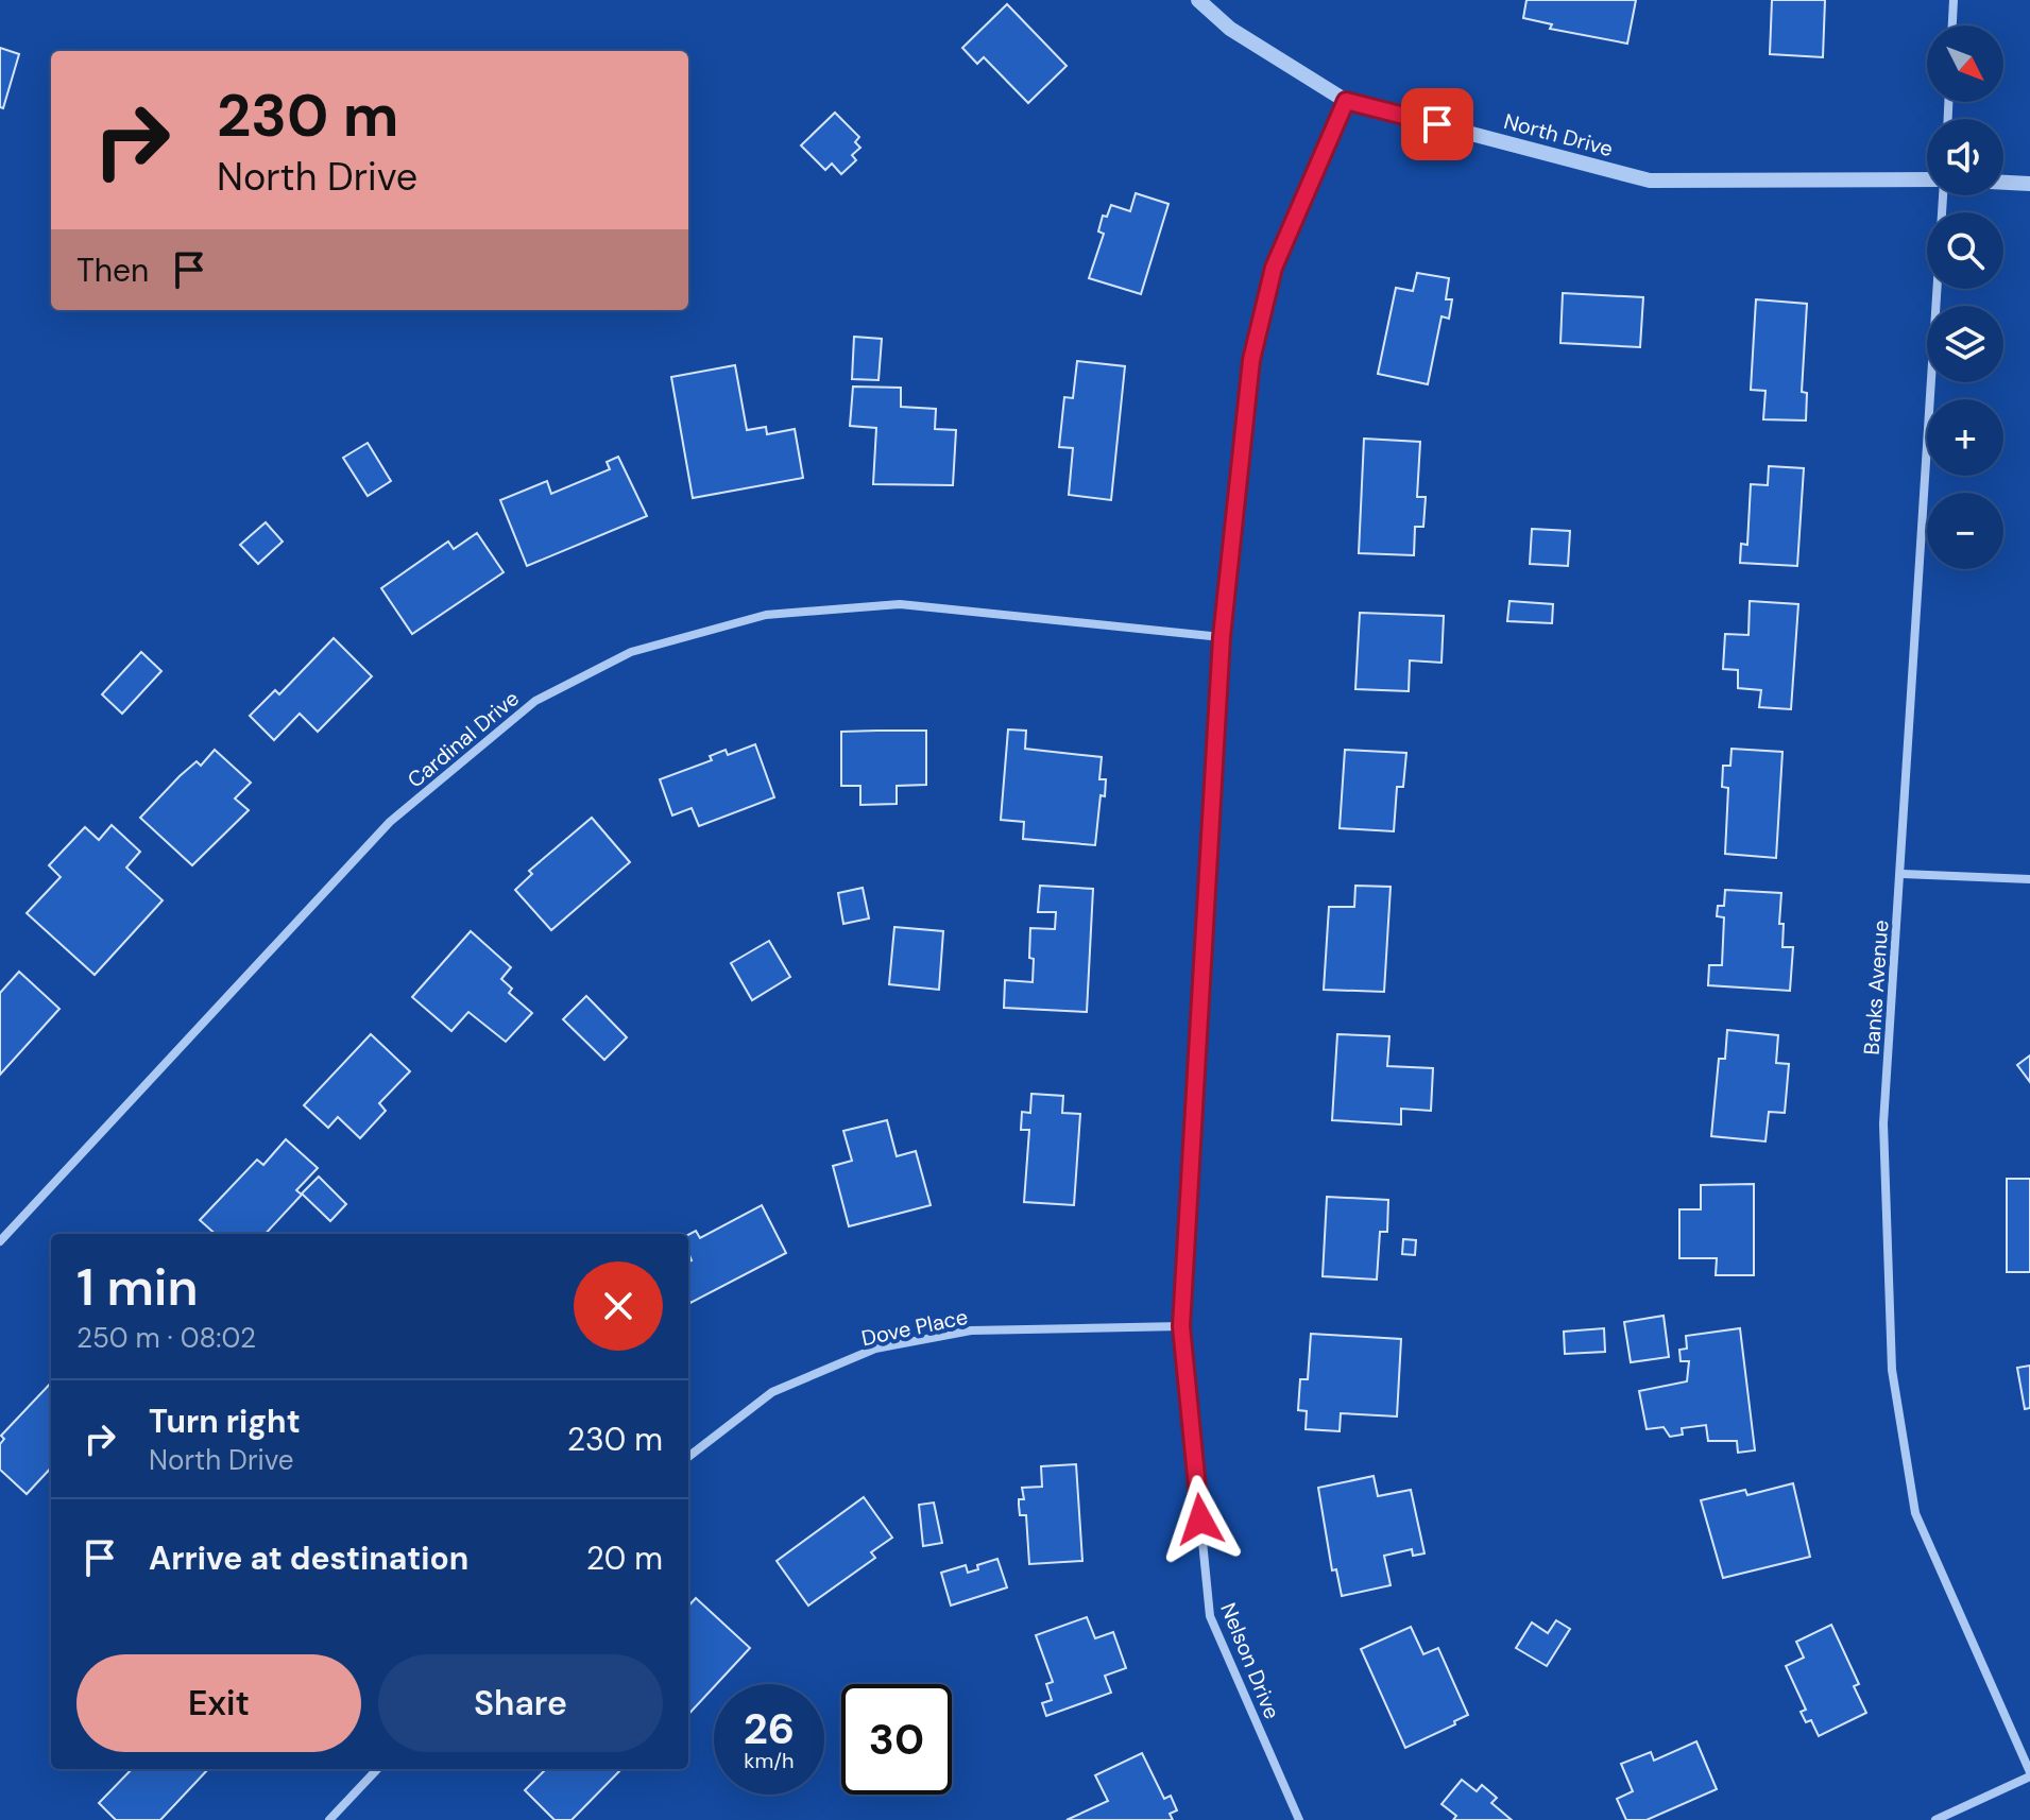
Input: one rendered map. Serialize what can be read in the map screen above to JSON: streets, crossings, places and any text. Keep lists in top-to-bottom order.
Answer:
{
  "streets": {
    "street": [
      "North Drive",
      "Cardinal Drive",
      "Banks Avenue",
      "Dove Place",
      "Nelson Drive"
    ]
  },
  "crossings": [
    ["North Drive", "Nelson Drive"],
    ["Cardinal Drive", "Nelson Drive"],
    ["Dove Place", "Nelson Drive"]
  ],
  "north": "bottom right",
  "page": {
    "map_buttons": ["+", "−"],
    "turn": ["230 m", "North Drive"],
    "then": "Then",
    "heading": ["1 min", "250 m · 08:02"],
    "list": [
      {
        "name": "Turn right",
        "note": "North Drive",
        "value": "230 m"
      },
      {
        "name": "Arrive at destination",
        "value": "20 m"
      }
    ],
    "buttons": ["Exit", "Share"],
    "speed": "26 km/h",
    "limit": "30"
  }
}
